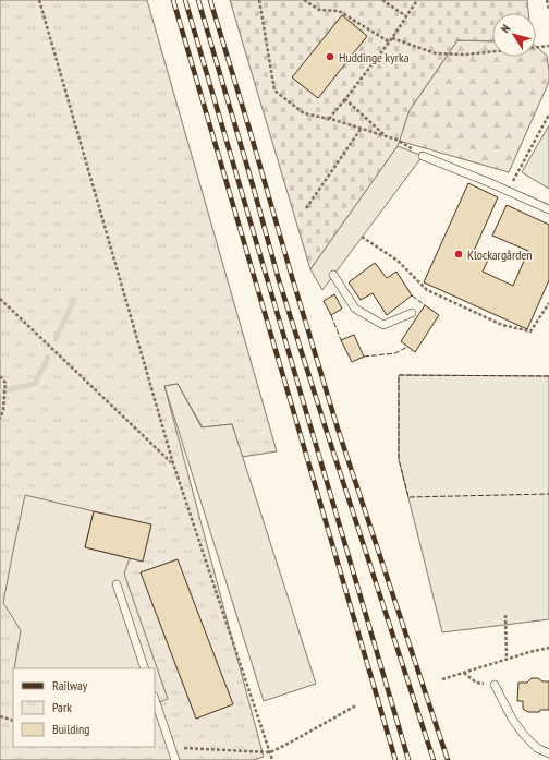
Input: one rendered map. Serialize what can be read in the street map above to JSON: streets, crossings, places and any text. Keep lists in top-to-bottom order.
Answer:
{
  "places": ["Huddinge kyrka", "Klockargården"],
  "legend": ["Railway", "Park", "Building"],
  "north": "top left"
}
